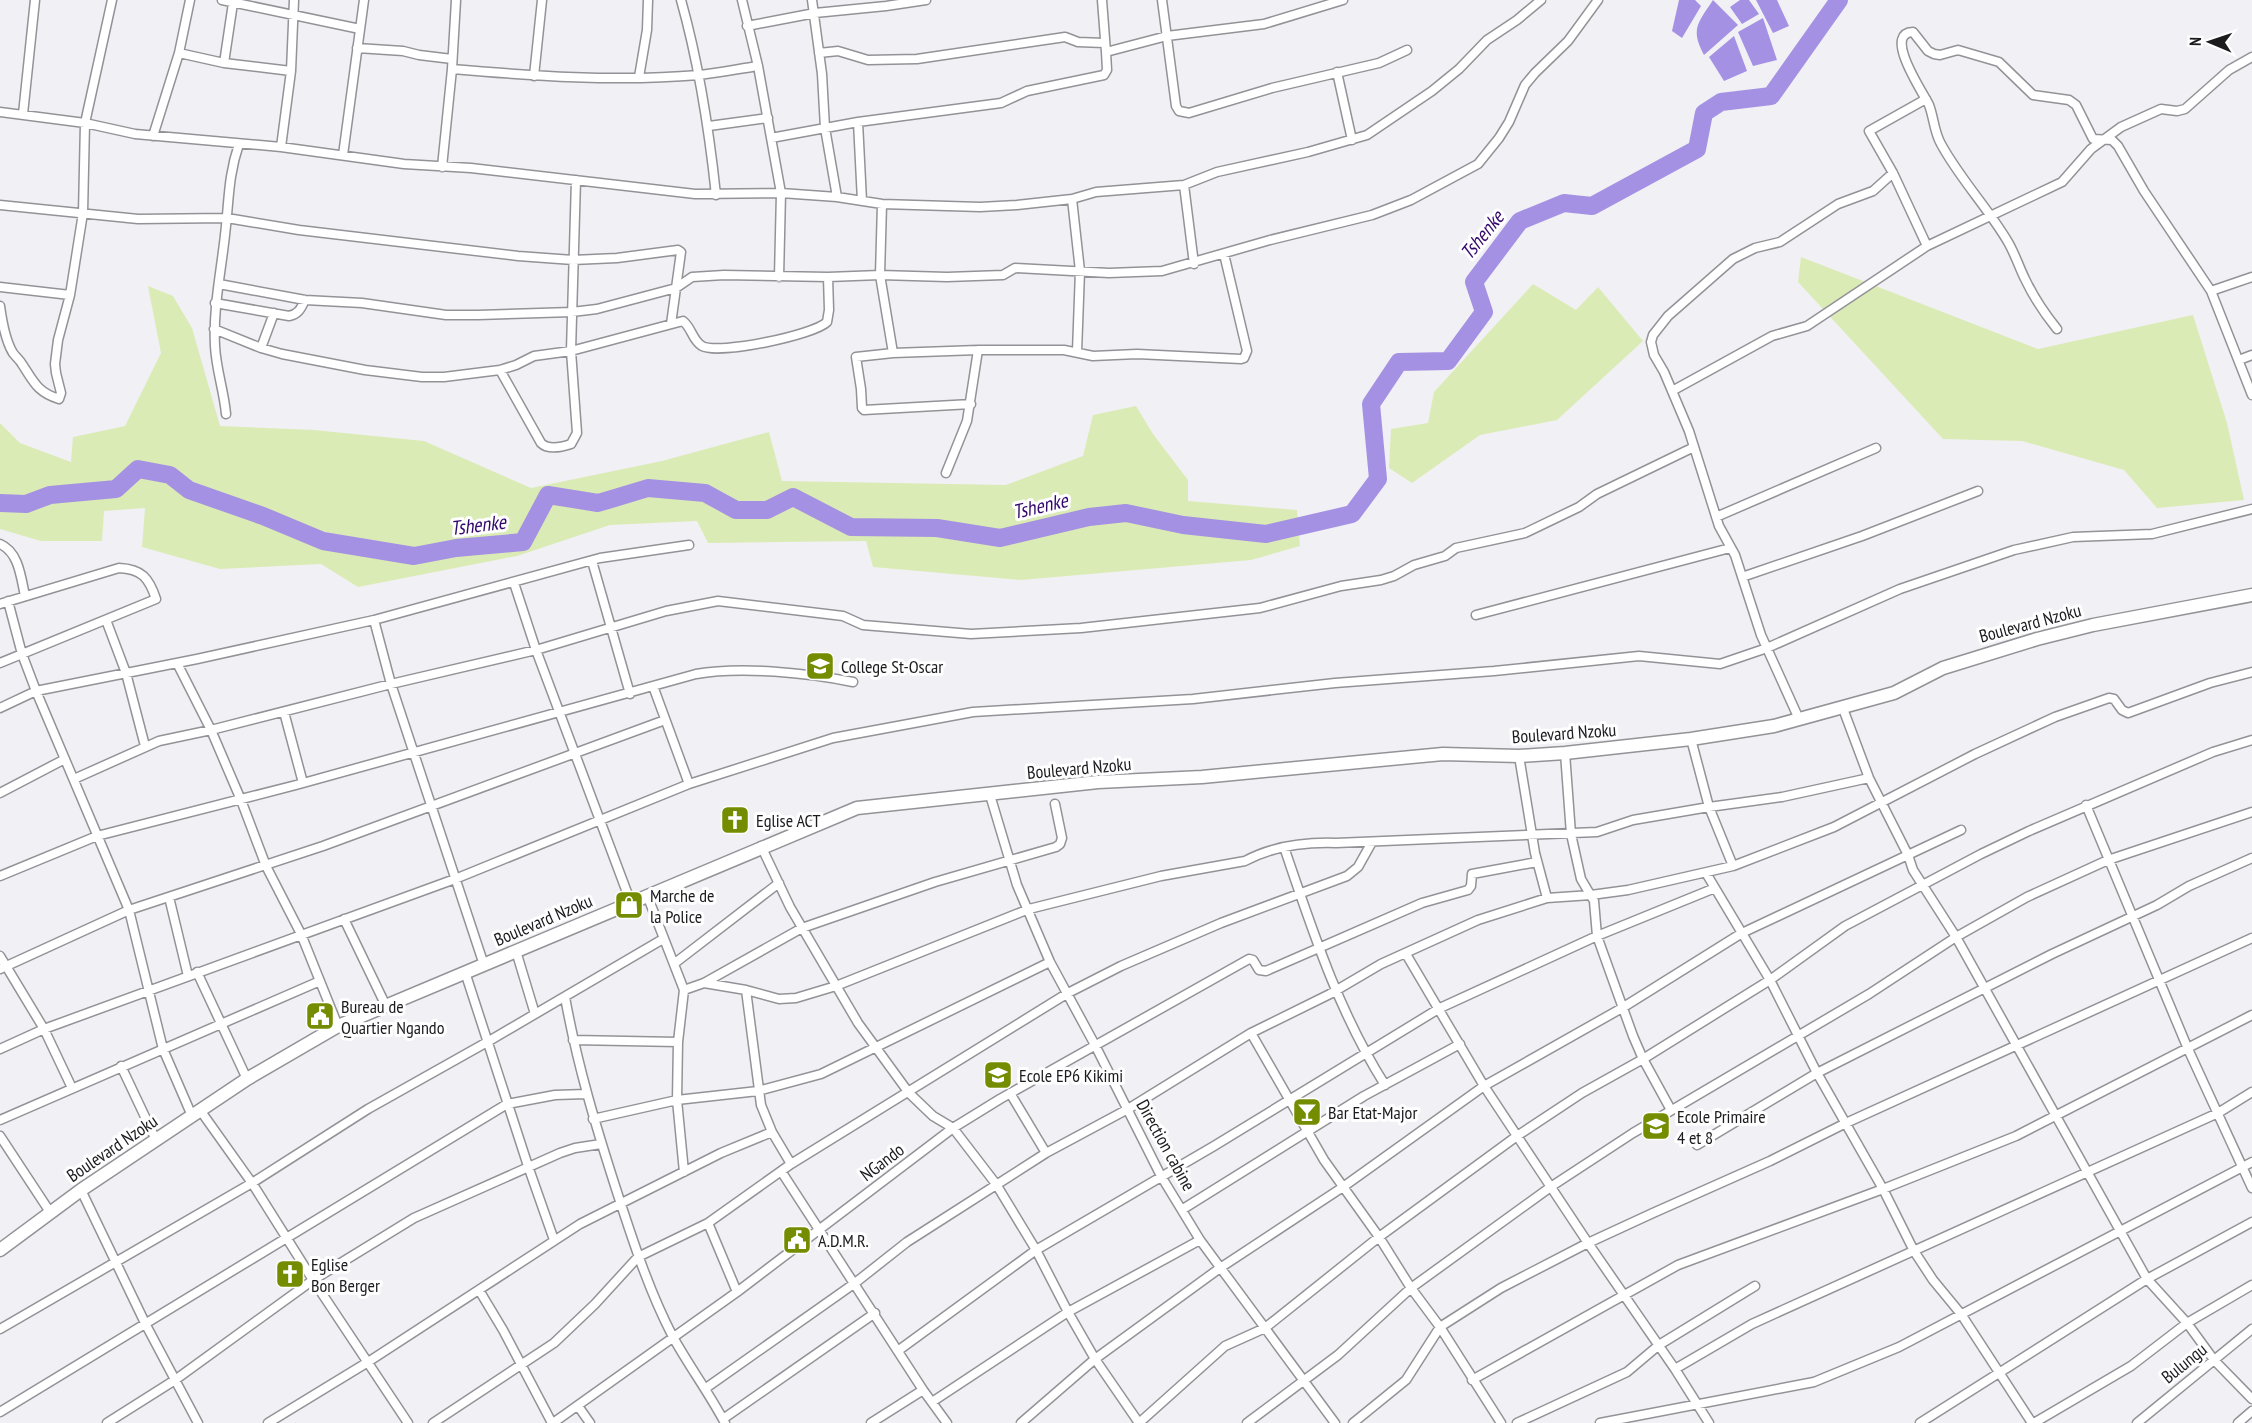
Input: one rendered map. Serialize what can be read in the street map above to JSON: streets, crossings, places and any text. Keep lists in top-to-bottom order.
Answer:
{
  "streets": {
    "street": [
      "Boulevard Nzoku",
      "Direction cabine",
      "NGando",
      "Bulungu"
    ]
  },
  "crossings": [
    ["Boulevard Nzoku", "Direction cabine"],
    ["Direction cabine", "NGando"]
  ],
  "water": ["Tshenke"],
  "places": {
    "school or university": ["College St-Oscar", "Ecole EP6 Kikimi", "Ecole Primaire 4 et 8"],
    "church": ["Eglise ACT", "Eglise Bon Berger"],
    "shop": ["Marche de la Police"],
    "public building": ["Bureau de Quartier Ngando", "A.D.M.R."],
    "bar": ["Bar Etat-Major"]
  },
  "north": "left"
}
